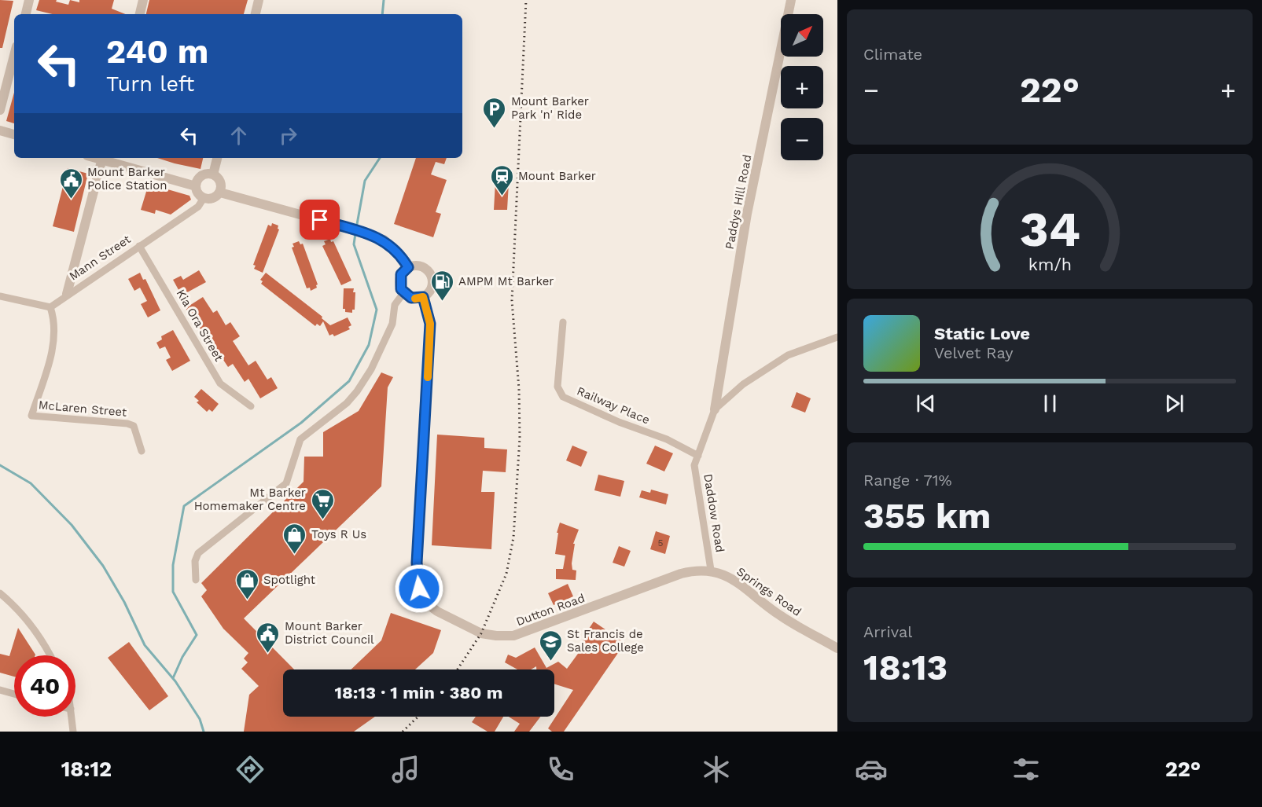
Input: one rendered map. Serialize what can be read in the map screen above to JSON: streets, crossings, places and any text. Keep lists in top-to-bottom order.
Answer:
{
  "streets": {
    "street": [
      "Paddys Hill Road",
      "Mann Street",
      "Kia Ora Street",
      "Railway Place",
      "McLaren Street",
      "Daddow Road",
      "Springs Road",
      "Dutton Road"
    ]
  },
  "crossings": [
    ["Paddys Hill Road", "Daddow Road"],
    ["Mann Street", "Kia Ora Street"],
    ["Mann Street", "McLaren Street"],
    ["Railway Place", "Daddow Road"],
    ["Daddow Road", "Springs Road"],
    ["Daddow Road", "Dutton Road"],
    ["Springs Road", "Dutton Road"]
  ],
  "places": {
    "parking": ["Mount Barker Park 'n' Ride"],
    "station": ["Mount Barker"],
    "public building": ["Mount Barker Police Station", "Mount Barker District Council"],
    "fuel station": ["AMPM Mt Barker"],
    "supermarket": ["Mt Barker Homemaker Centre"],
    "shop": ["Toys R Us", "Spotlight"],
    "school or university": ["St Francis de Sales College"]
  },
  "house_numbers": ["5"],
  "north": "top right",
  "page": {
    "tile": [
      "Climate",
      ["Range · 71%", "355 km"],
      ["Arrival", "18:13"]
    ],
    "map_buttons": ["+", "−"],
    "turn": ["240 m", "Turn left"],
    "heat": ["−", "22°", "+"],
    "song": ["Static Love", "Velvet Ray"],
    "limit": "40",
    "trip": "18:13 · 1 min · 380 m",
    "tabs": ["18:12", "22°"],
    "gauge": ["34", "km/h"]
  }
}
